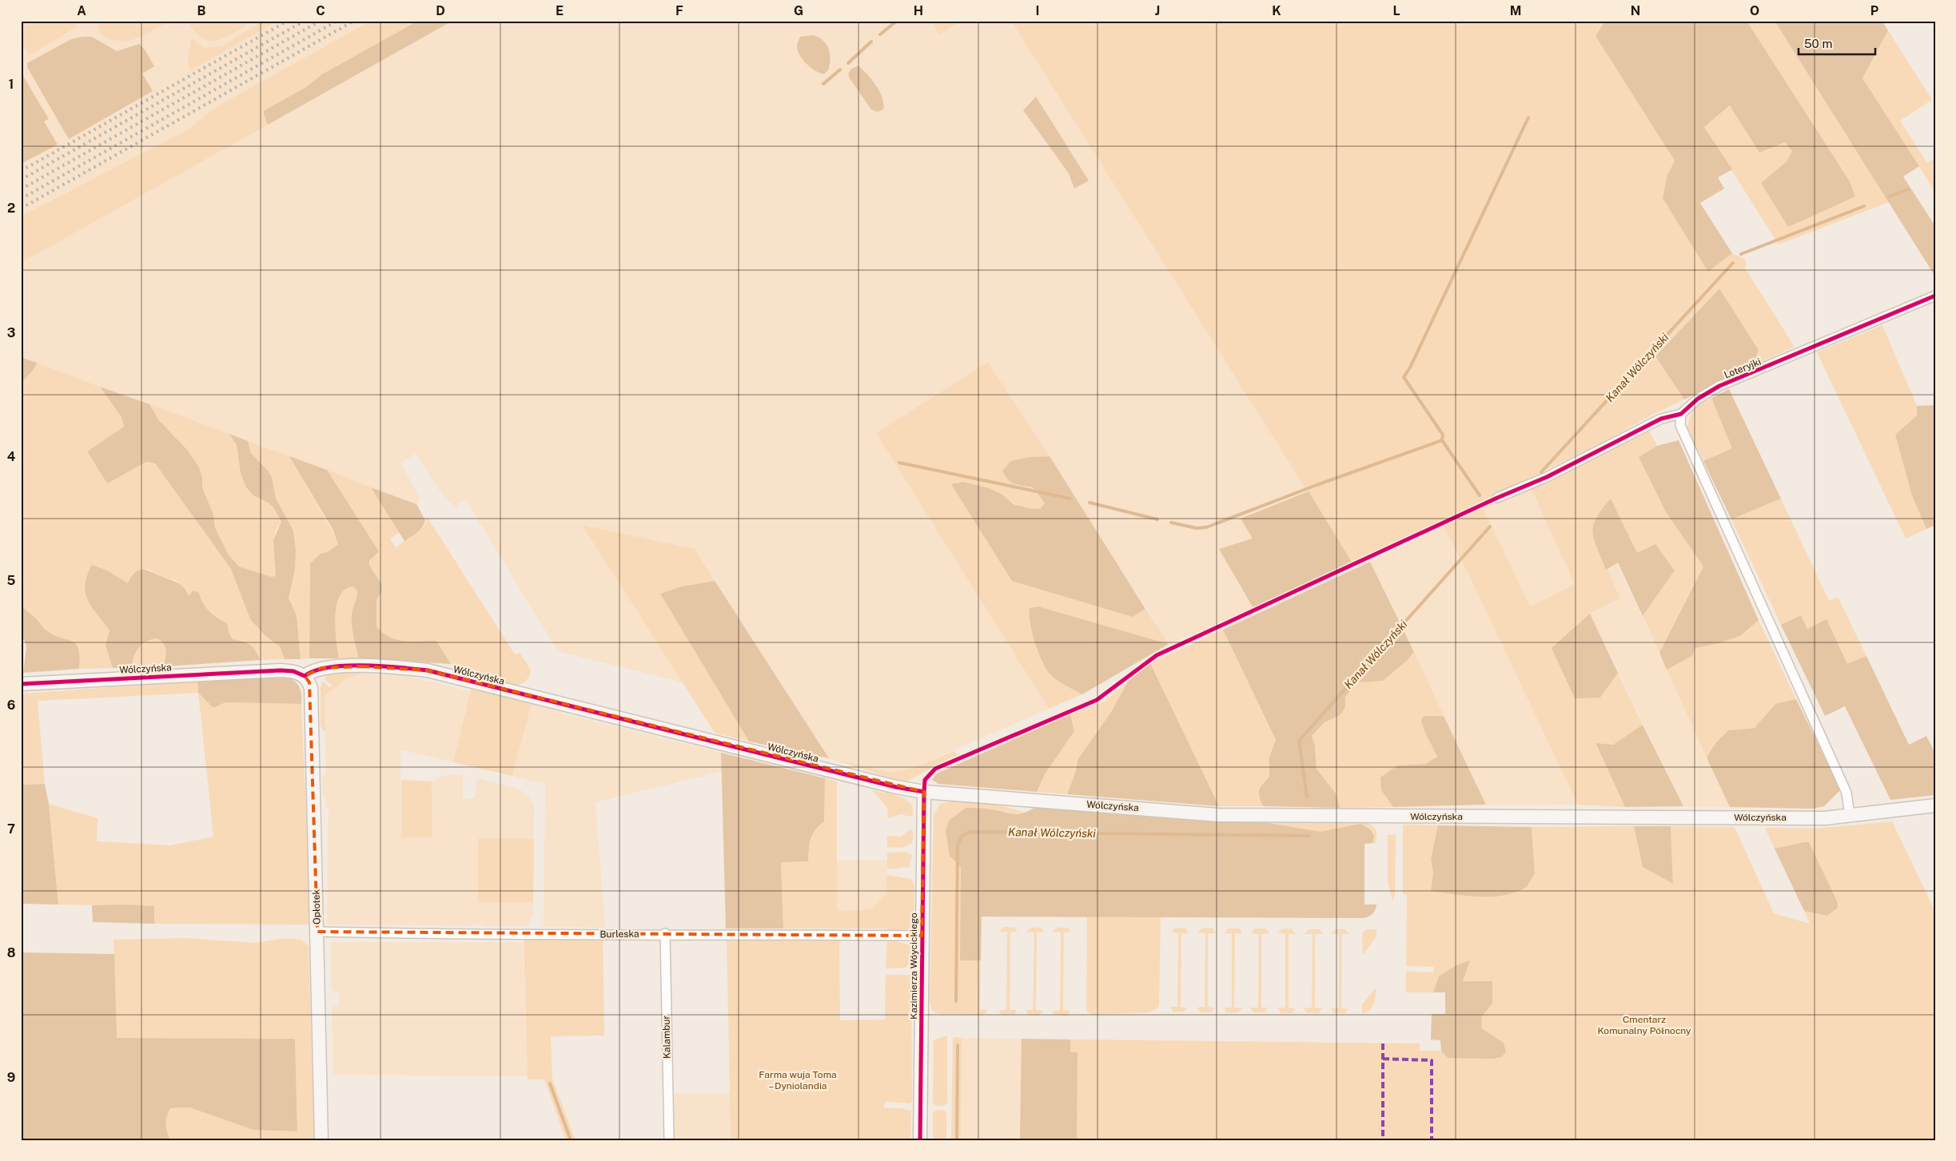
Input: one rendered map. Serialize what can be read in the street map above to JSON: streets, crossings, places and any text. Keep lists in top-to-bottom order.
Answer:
{
  "streets": {
    "street": [
      "Loteryjki",
      "Wólczyńska",
      "Opłotek",
      "Burleska",
      "Kazimierza Wóycickiego",
      "Kalambur"
    ]
  },
  "crossings": [
    ["Wólczyńska", "Opłotek"],
    ["Wólczyńska", "Kazimierza Wóycickiego"],
    ["Opłotek", "Burleska"],
    ["Burleska", "Kazimierza Wóycickiego"],
    ["Burleska", "Kalambur"]
  ],
  "water": ["Kanał Wólczyński"],
  "parks": ["Cmentarz Komunalny Północny", "Farma wuja Toma – Dyniolandia"],
  "scale_bar": "50 m",
  "grid": {
    "columns": [
      "A",
      "B",
      "C",
      "D",
      "E",
      "F",
      "G",
      "H",
      "I",
      "J",
      "K",
      "L",
      "M",
      "N",
      "O",
      "P"
    ],
    "rows": [
      "1",
      "2",
      "3",
      "4",
      "5",
      "6",
      "7",
      "8",
      "9"
    ]
  }
}
